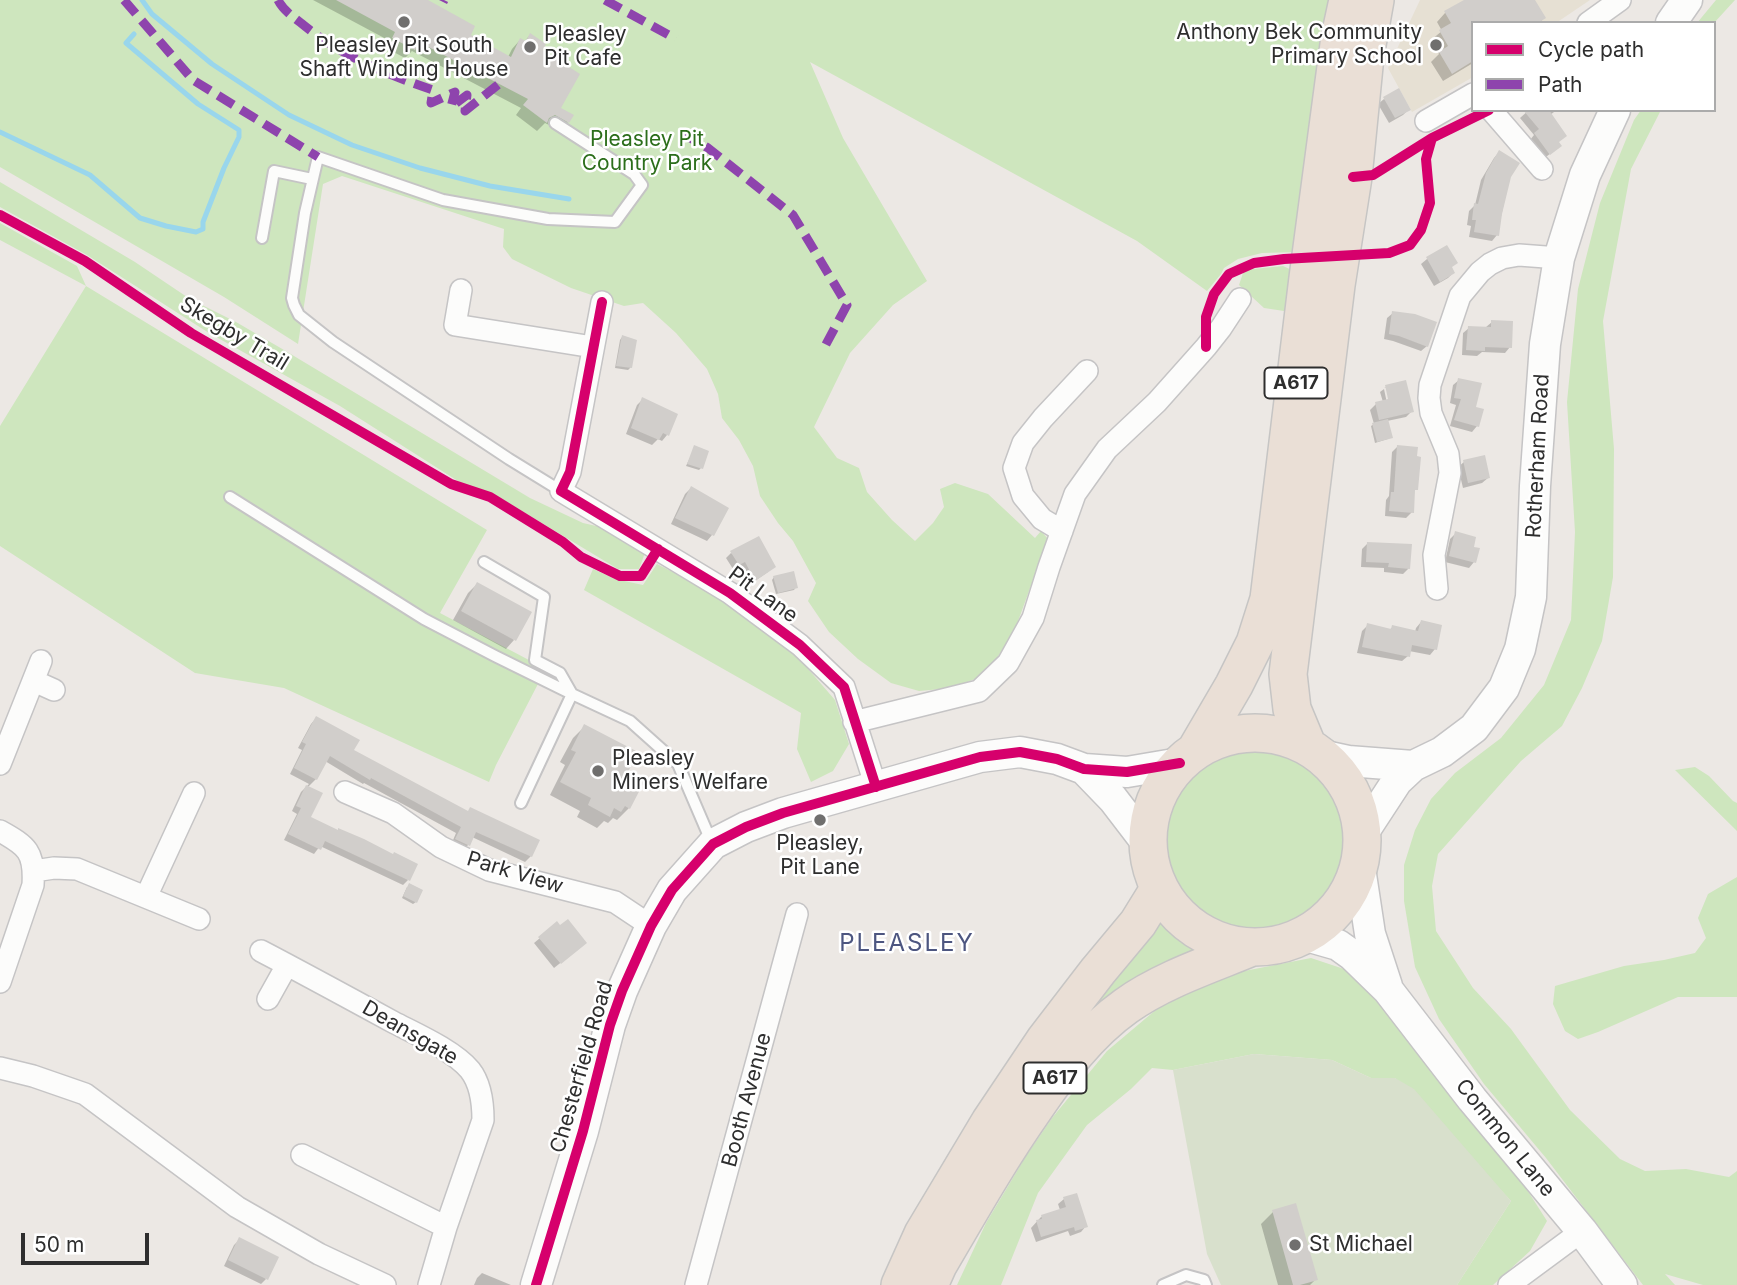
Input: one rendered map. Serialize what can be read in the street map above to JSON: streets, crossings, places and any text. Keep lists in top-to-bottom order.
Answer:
{
  "streets": {
    "highway": ["A617"],
    "main road": ["Rotherham Road", "Chesterfield Road", "Common Lane"],
    "street": [
      "Pit Lane",
      "Park View",
      "Deansgate",
      "Booth Avenue"
    ],
    "cycle path": ["Skegby Trail"]
  },
  "crossings": [
    ["A617", "Rotherham Road"],
    ["Pit Lane", "Chesterfield Road"],
    ["Park View", "Chesterfield Road"]
  ],
  "districts": ["PLEASLEY"],
  "parks": ["Pleasley Pit Country Park"],
  "places": [
    "Pleasley Pit South Shaft Winding House",
    "Anthony Bek Community Primary School",
    "Pleasley Pit Cafe",
    "Pleasley Miners' Welfare",
    "Pleasley, Pit Lane",
    "St Michael"
  ],
  "legend": ["Cycle path", "Path"],
  "scale_bar": "50 m"
}
